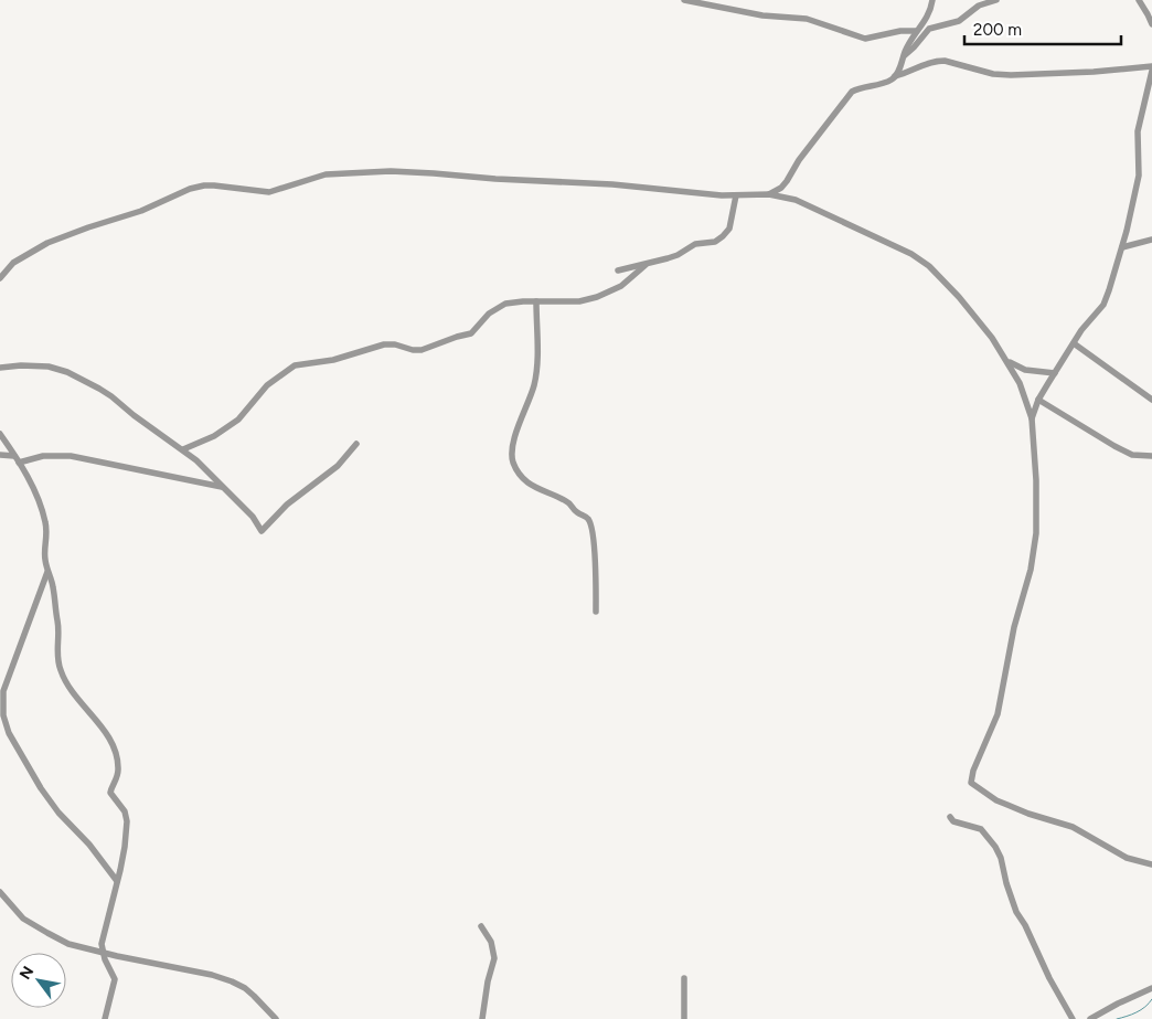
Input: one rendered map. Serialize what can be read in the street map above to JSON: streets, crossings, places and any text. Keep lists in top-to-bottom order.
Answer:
{
  "scale_bar": "200 m",
  "north": "top left"
}
